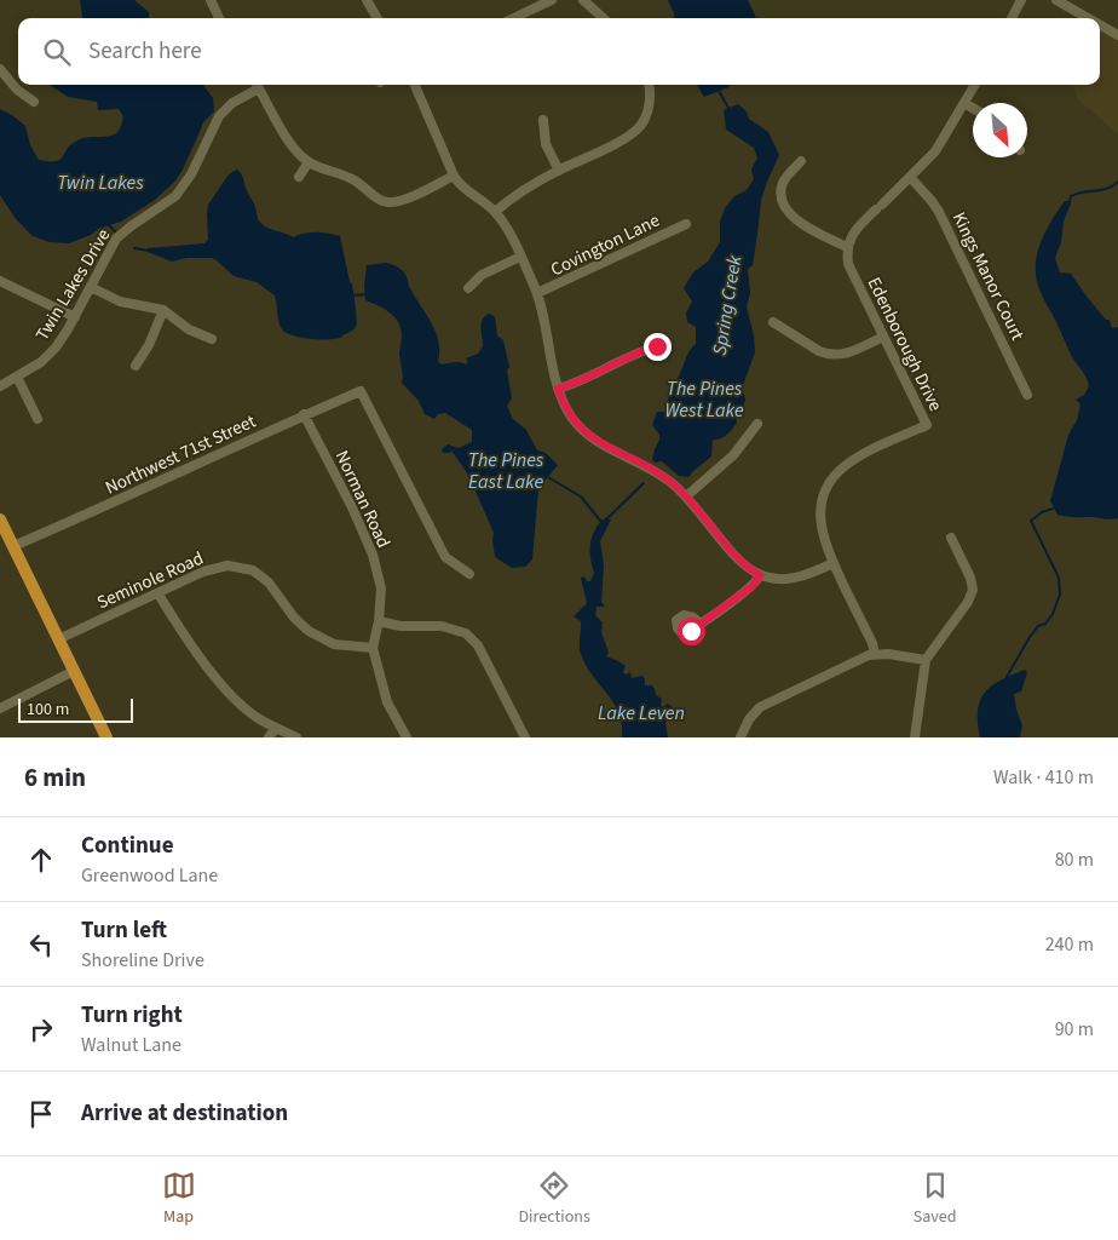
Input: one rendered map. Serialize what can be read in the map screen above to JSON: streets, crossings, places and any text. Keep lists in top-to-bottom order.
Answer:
{
  "streets": {
    "street": [
      "Covington Lane",
      "Kings Manor Court",
      "Twin Lakes Drive",
      "Edenborough Drive",
      "Northwest 71st Street",
      "Norman Road",
      "Seminole Road"
    ]
  },
  "crossings": [
    ["Northwest 71st Street", "Norman Road"],
    ["Norman Road", "Seminole Road"]
  ],
  "water": [
    "Twin Lakes",
    "Spring Creek",
    "The Pines West Lake",
    "The Pines East Lake",
    "Lake Leven"
  ],
  "scale_bar": "100 m",
  "north": "bottom right",
  "page": {
    "search": "Search here",
    "scale": "100 m",
    "heading": ["6 min", "Walk · 410 m"],
    "list": [
      ["Continue", "Greenwood Lane", "80 m"],
      ["Turn left", "Shoreline Drive", "240 m"],
      ["Turn right", "Walnut Lane", "90 m"],
      "Arrive at destination"
    ],
    "nav": ["Map", "Directions", "Saved"]
  }
}
